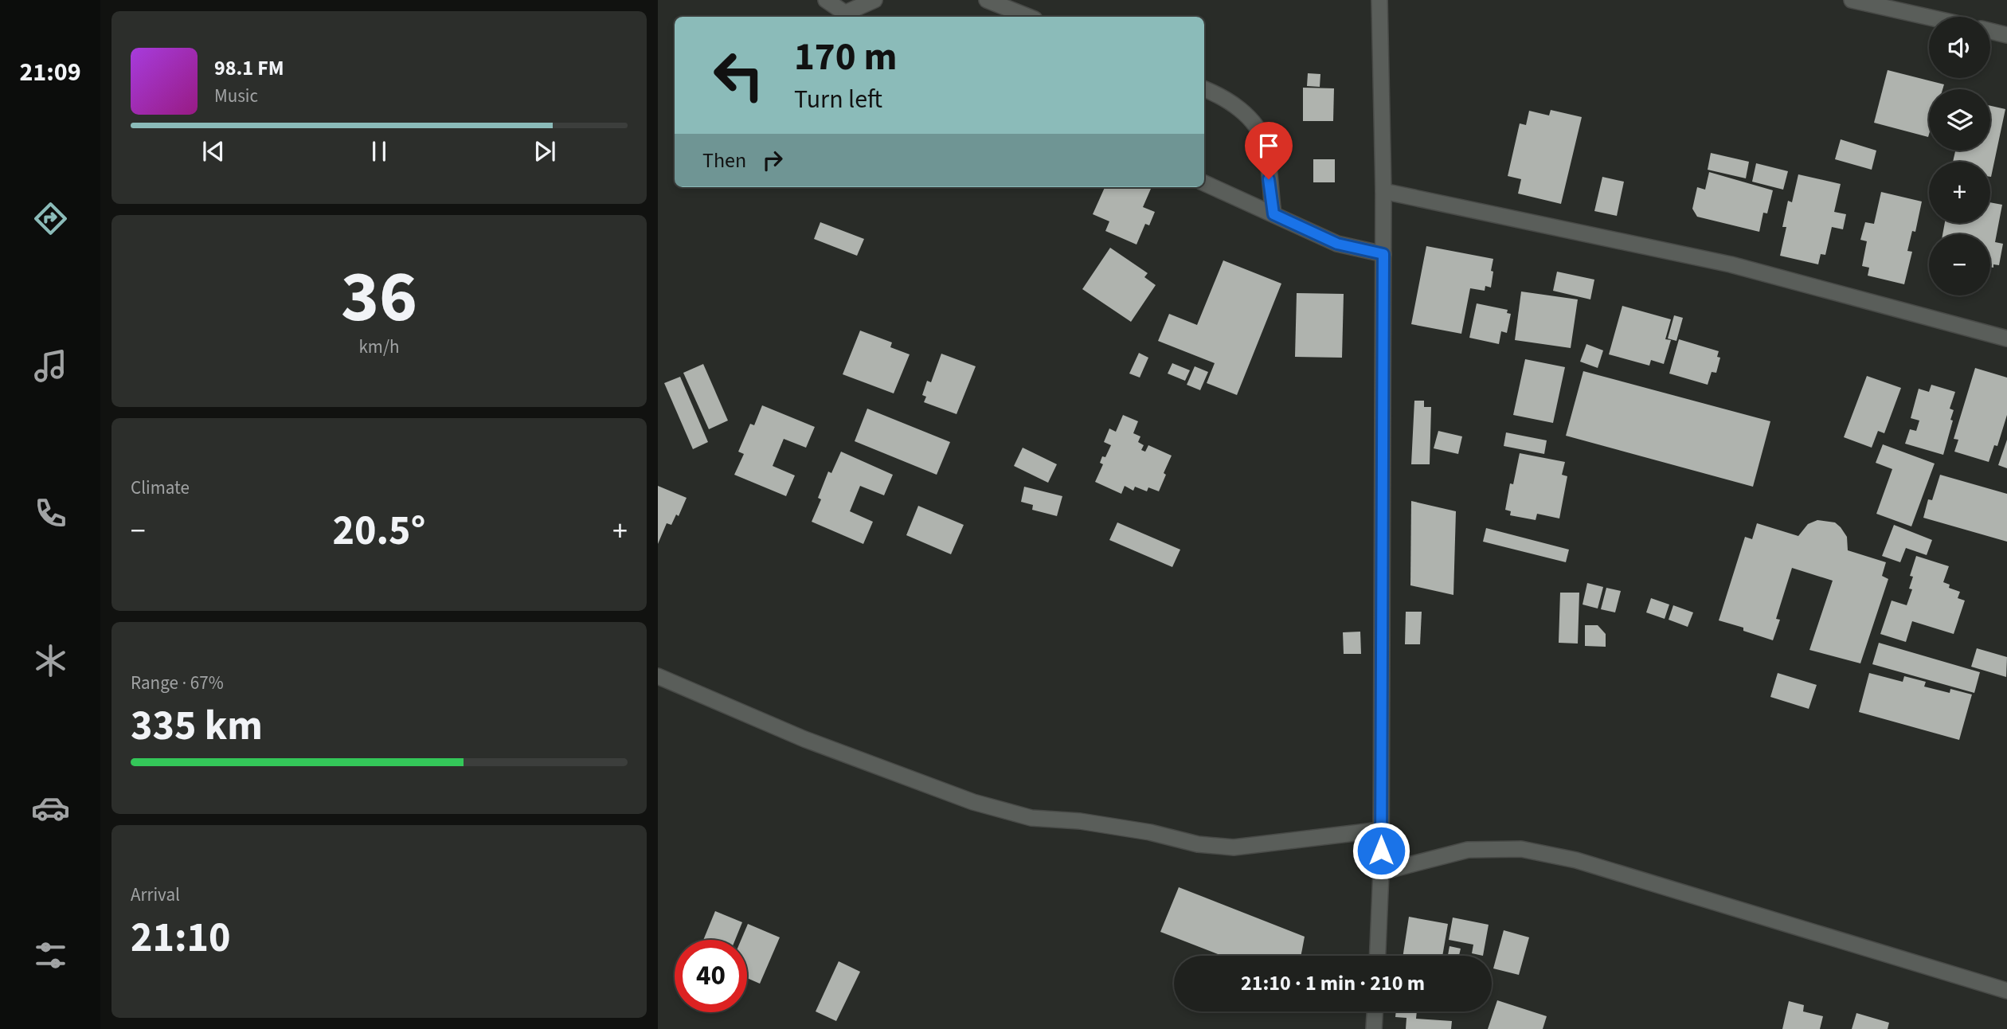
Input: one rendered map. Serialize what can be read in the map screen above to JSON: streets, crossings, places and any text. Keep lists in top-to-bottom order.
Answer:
{
  "page": {
    "tabs": "21:09",
    "map_buttons": ["+", "−"],
    "turn": ["170 m", "Turn left"],
    "song": ["98.1 FM", "Music"],
    "then": "Then",
    "tile": [
      ["36", "km/h"],
      "Climate",
      ["Range · 67%", "335 km"],
      ["Arrival", "21:10"]
    ],
    "heat": ["−", "20.5°", "+"],
    "limit": "40",
    "trip": "21:10 · 1 min · 210 m"
  }
}
